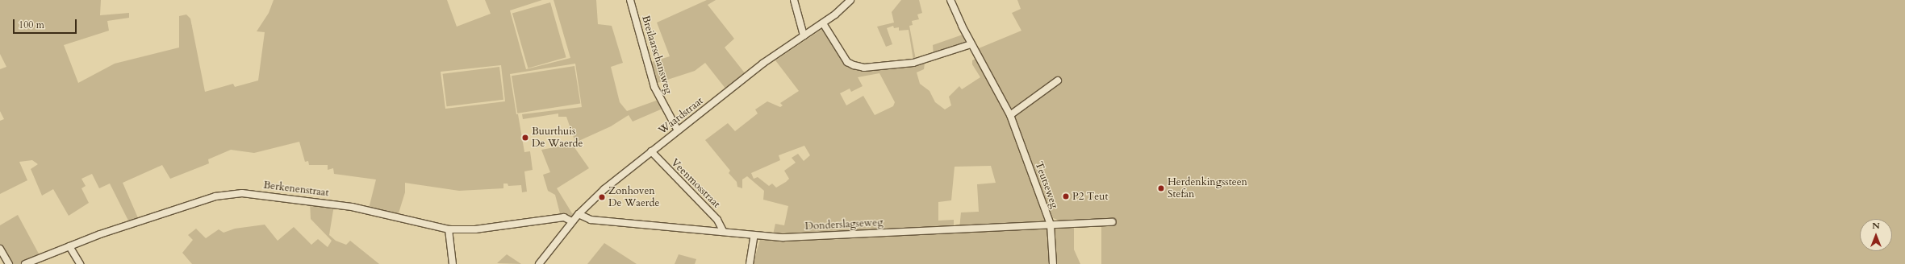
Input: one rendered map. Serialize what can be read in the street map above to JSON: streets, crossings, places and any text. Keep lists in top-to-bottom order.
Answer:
{
  "streets": {
    "street": [
      "Breilaarschansweg",
      "Waardstraat",
      "Veenmosstraat",
      "Teutseweg",
      "Berkenenstraat",
      "Donderslagseweg"
    ]
  },
  "crossings": [
    ["Breilaarschansweg", "Waardstraat"],
    ["Waardstraat", "Veenmosstraat"],
    ["Waardstraat", "Berkenenstraat"],
    ["Waardstraat", "Donderslagseweg"],
    ["Veenmosstraat", "Donderslagseweg"],
    ["Teutseweg", "Donderslagseweg"]
  ],
  "places": [
    "Buurthuis De Waerde",
    "Herdenkingssteen Stefan",
    "P2 Teut",
    "Zonhoven De Waerde"
  ],
  "scale_bar": "100 m",
  "north": "top"
}
